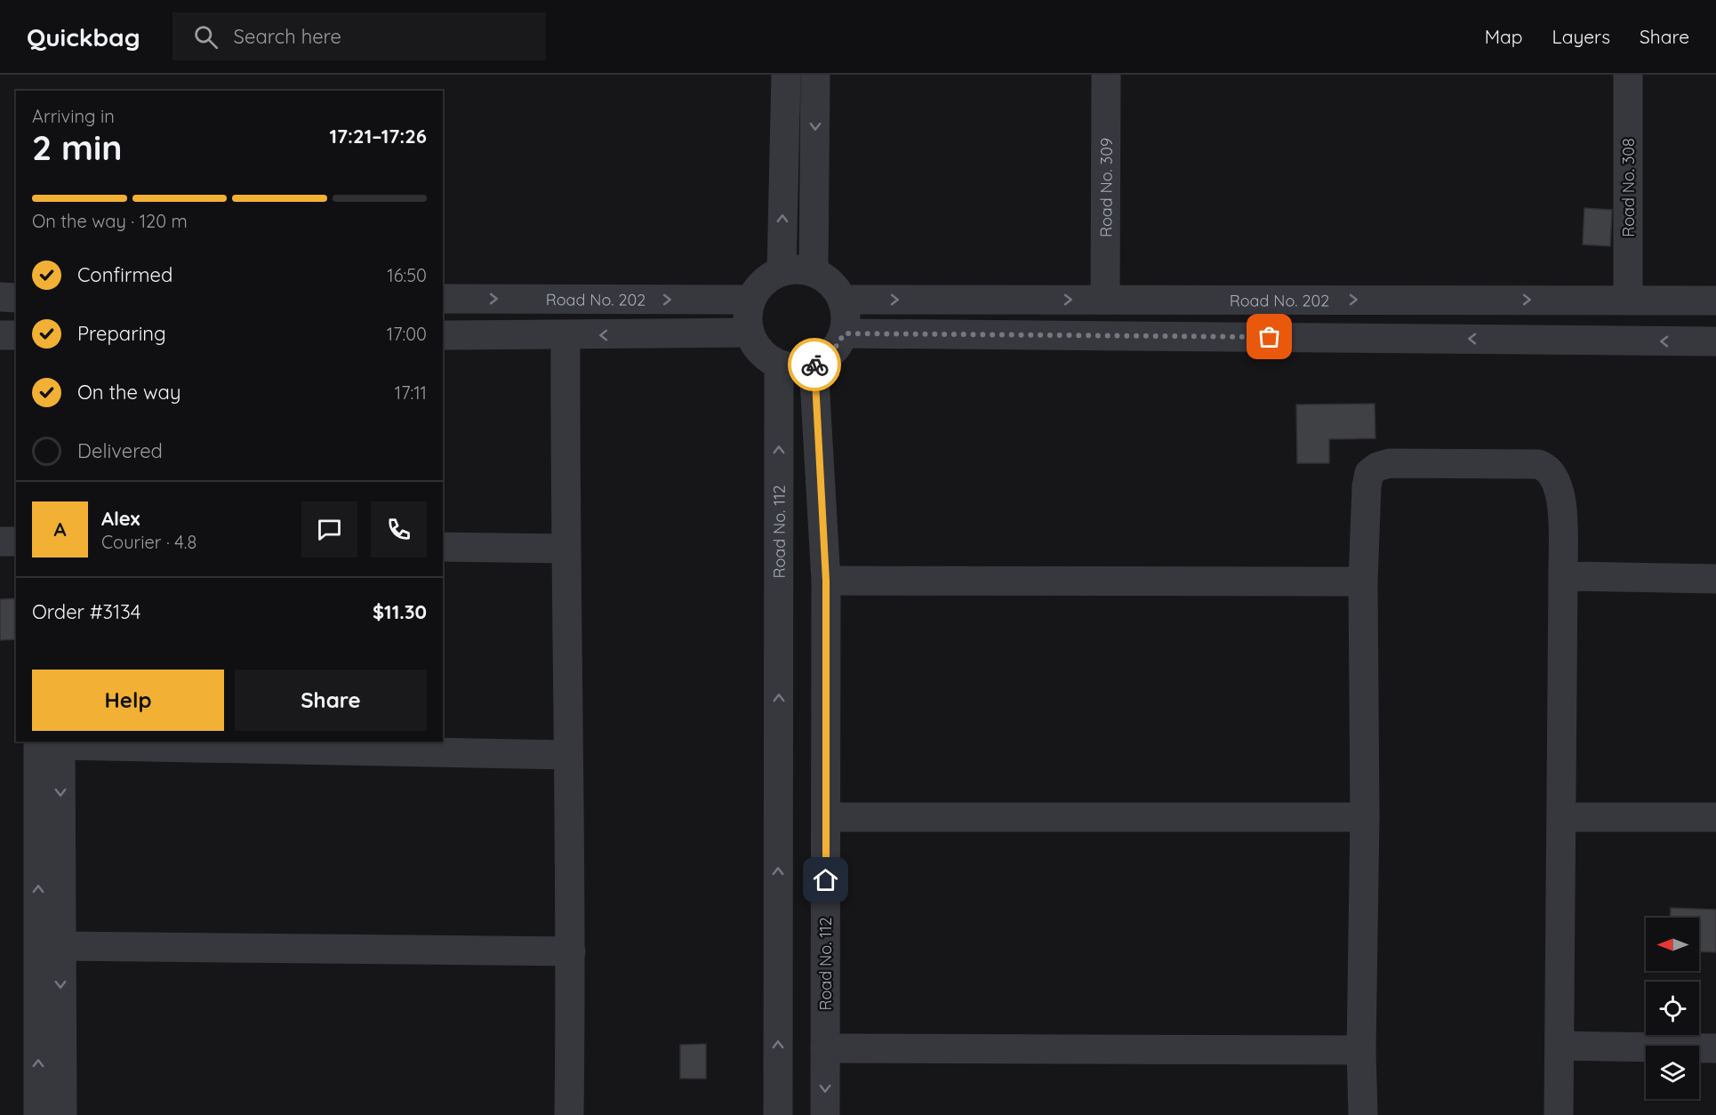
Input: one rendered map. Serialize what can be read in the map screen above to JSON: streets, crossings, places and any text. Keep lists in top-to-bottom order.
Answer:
{
  "streets": {
    "street": [
      "Road No. 309",
      "Road No. 308",
      "Road No. 202",
      "Road No. 112"
    ]
  },
  "crossings": [
    ["Road No. 309", "Road No. 202"],
    ["Road No. 308", "Road No. 202"],
    ["Road No. 202", "Road No. 112"]
  ],
  "north": "left",
  "page": {
    "header": "Quickbag",
    "search": "Search here",
    "nav": ["Map", "Layers", "Share"],
    "heading": ["2 min", "Arriving in", "17:21–17:26"],
    "panel": [
      "Alex",
      "Courier · 4.8",
      "Order #3134",
      "$11.30"
    ],
    "bar": "On the way · 120 m",
    "list": [
      ["Confirmed", "16:50"],
      ["Preparing", "17:00"],
      ["On the way", "17:11"],
      "Delivered"
    ],
    "round": "A",
    "buttons": ["Help", "Share"]
  }
}
